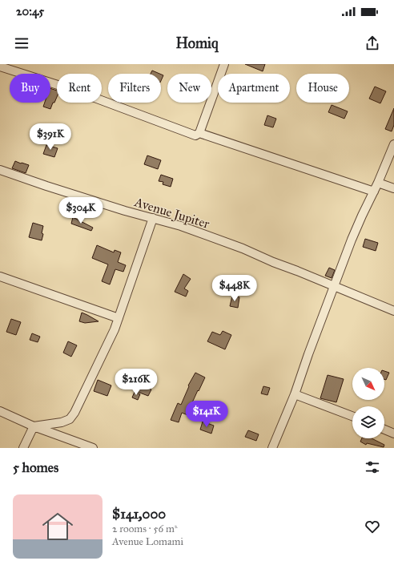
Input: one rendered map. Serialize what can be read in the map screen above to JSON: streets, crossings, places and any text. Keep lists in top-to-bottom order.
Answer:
{
  "streets": {
    "street": ["Avenue Jupiter"]
  },
  "north": "bottom right",
  "page": {
    "status": "20:45",
    "header": "Homiq",
    "chip": [
      "Buy",
      "Rent",
      "Filters",
      "New",
      "Apartment",
      "House"
    ],
    "price": [
      "$391K",
      "$304K",
      "$448K",
      "$216K",
      "$141K"
    ],
    "heading": "5 homes",
    "list": [
      {
        "name": "$141,000",
        "note": "2 rooms · 56 m² · Avenue Lomami"
      }
    ]
  }
}
